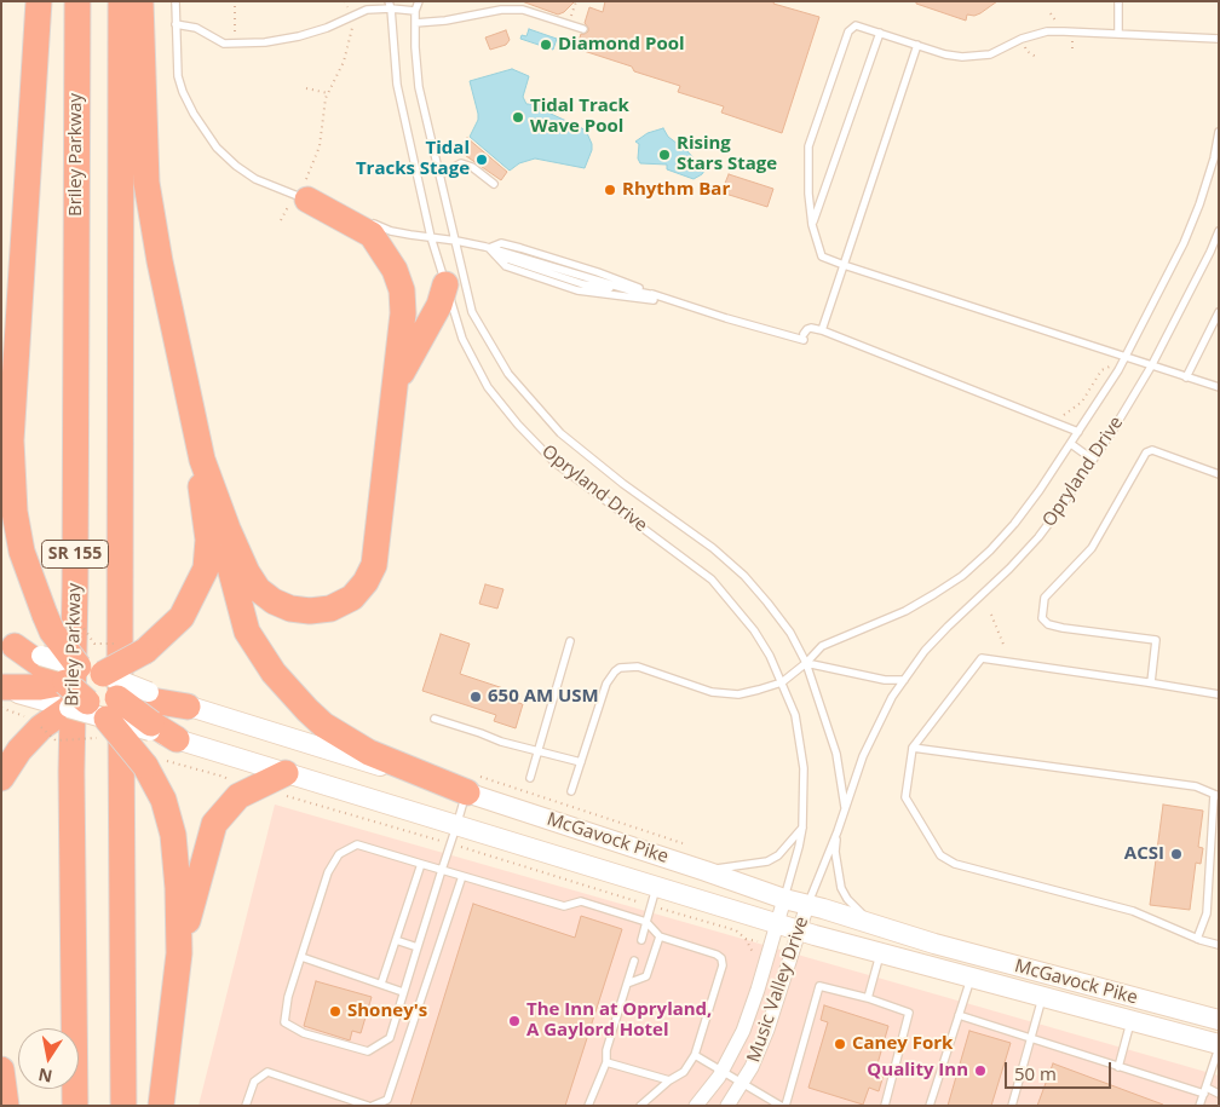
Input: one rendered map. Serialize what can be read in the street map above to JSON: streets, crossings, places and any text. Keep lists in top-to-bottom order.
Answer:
{
  "streets": {
    "highway": ["Briley Parkway", "SR 155"],
    "street": ["McGavock Pike", "Music Valley Drive"],
    "lane": ["Opryland Drive"]
  },
  "crossings": [
    ["Opryland Drive", "McGavock Pike"],
    ["Opryland Drive", "Music Valley Drive"],
    ["McGavock Pike", "Music Valley Drive"]
  ],
  "places": [
    "Diamond Pool",
    "Tidal Track Wave Pool",
    "Rising Stars Stage",
    "Tidal Tracks Stage",
    "Rhythm Bar",
    "650 AM USM",
    "ACSI",
    "Shoney's",
    "The Inn at Opryland, A Gaylord Hotel",
    "Caney Fork",
    "Quality Inn"
  ],
  "scale_bar": "50 m",
  "north": "bottom"
}
